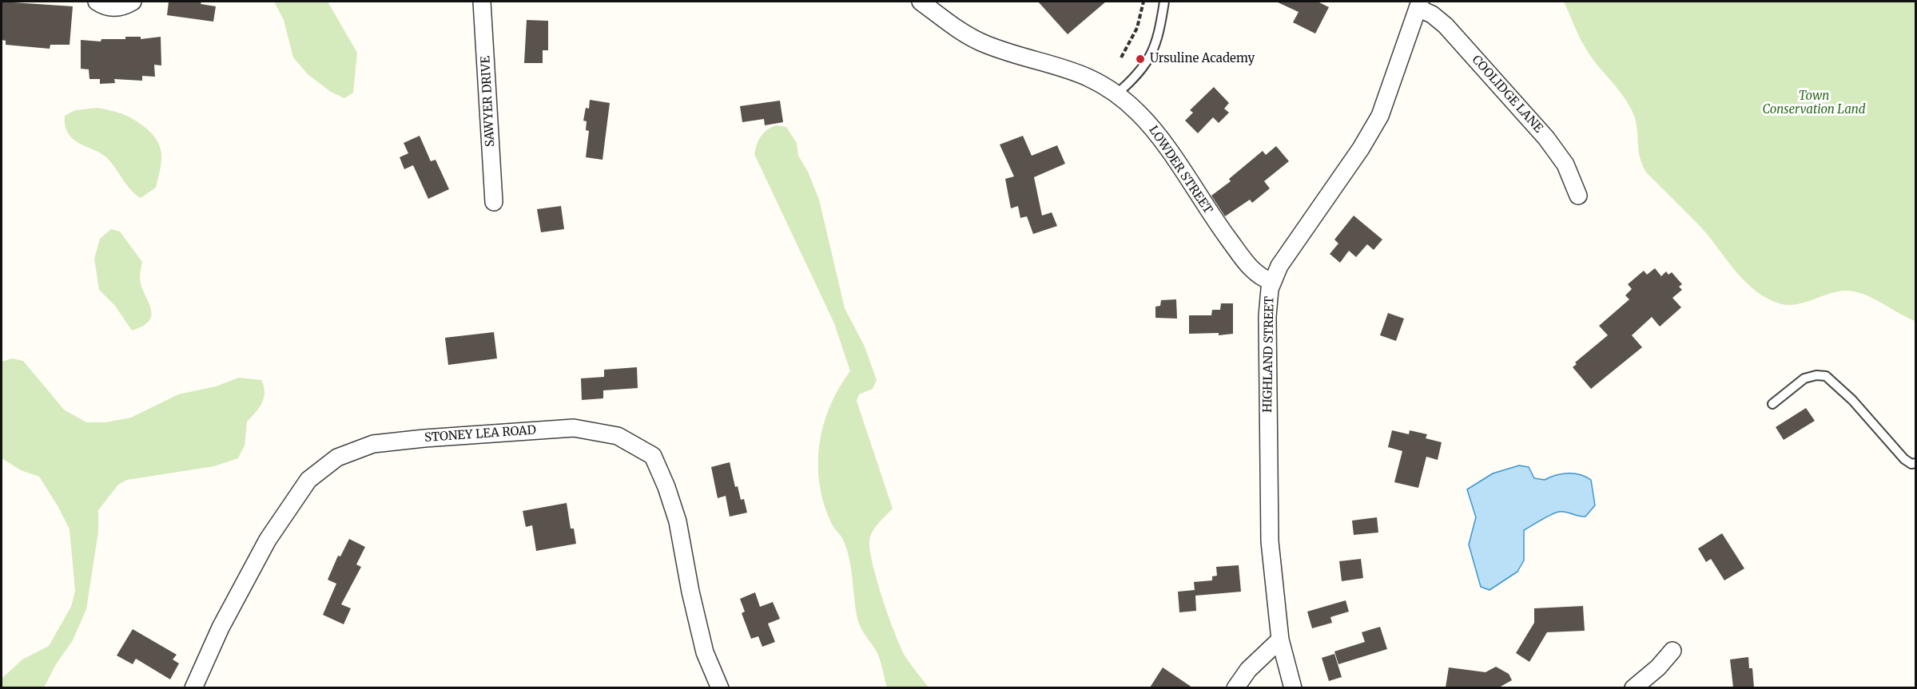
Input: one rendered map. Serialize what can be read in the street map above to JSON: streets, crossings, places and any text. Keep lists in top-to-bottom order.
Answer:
{
  "streets": {
    "street": [
      "COOLIDGE LANE",
      "SAWYER DRIVE",
      "LOWDER STREET",
      "HIGHLAND STREET",
      "STONEY LEA ROAD"
    ]
  },
  "crossings": [
    ["COOLIDGE LANE", "HIGHLAND STREET"],
    ["LOWDER STREET", "HIGHLAND STREET"]
  ],
  "parks": ["Town Conservation Land"],
  "places": ["Ursuline Academy"]
}
